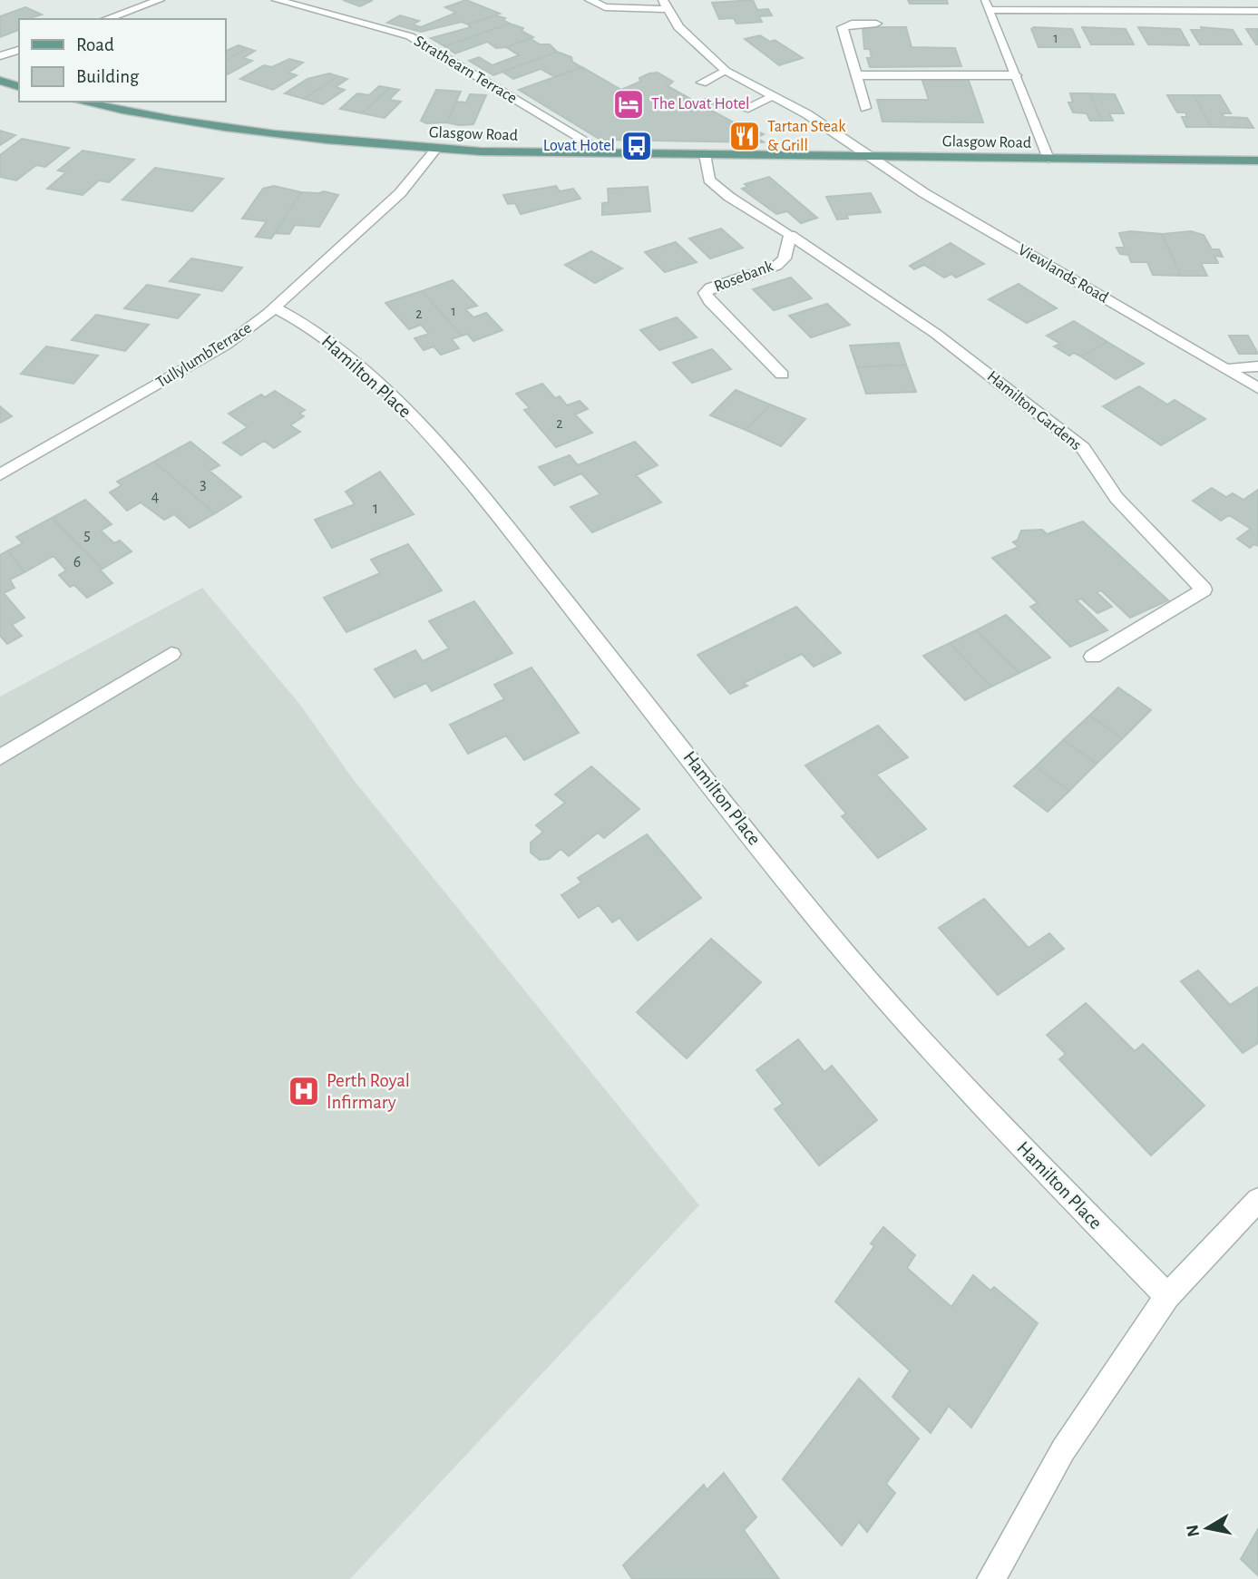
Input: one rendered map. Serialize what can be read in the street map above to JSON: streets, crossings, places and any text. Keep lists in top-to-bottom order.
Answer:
{
  "streets": {
    "main road": ["Glasgow Road"],
    "street": [
      "Strathearn Terrace",
      "Viewlands Road",
      "Rosebank",
      "TullylumbTerrace",
      "Hamilton Place",
      "Hamilton Gardens"
    ]
  },
  "crossings": [
    ["Strathearn Terrace", "Glasgow Road"],
    ["Glasgow Road", "Viewlands Road"],
    ["Glasgow Road", "TullylumbTerrace"],
    ["Rosebank", "Hamilton Gardens"],
    ["TullylumbTerrace", "Hamilton Place"]
  ],
  "places": {
    "hotel": ["The Lovat Hotel"],
    "restaurant": ["Tartan Steak & Grill"],
    "bus stop": ["Lovat Hotel"],
    "hospital": ["Perth Royal Infirmary"]
  },
  "house_numbers": [
    "1",
    "1",
    "2",
    "2",
    "3",
    "4",
    "1",
    "5",
    "6"
  ],
  "legend": ["Road", "Building"],
  "north": "left"
}
